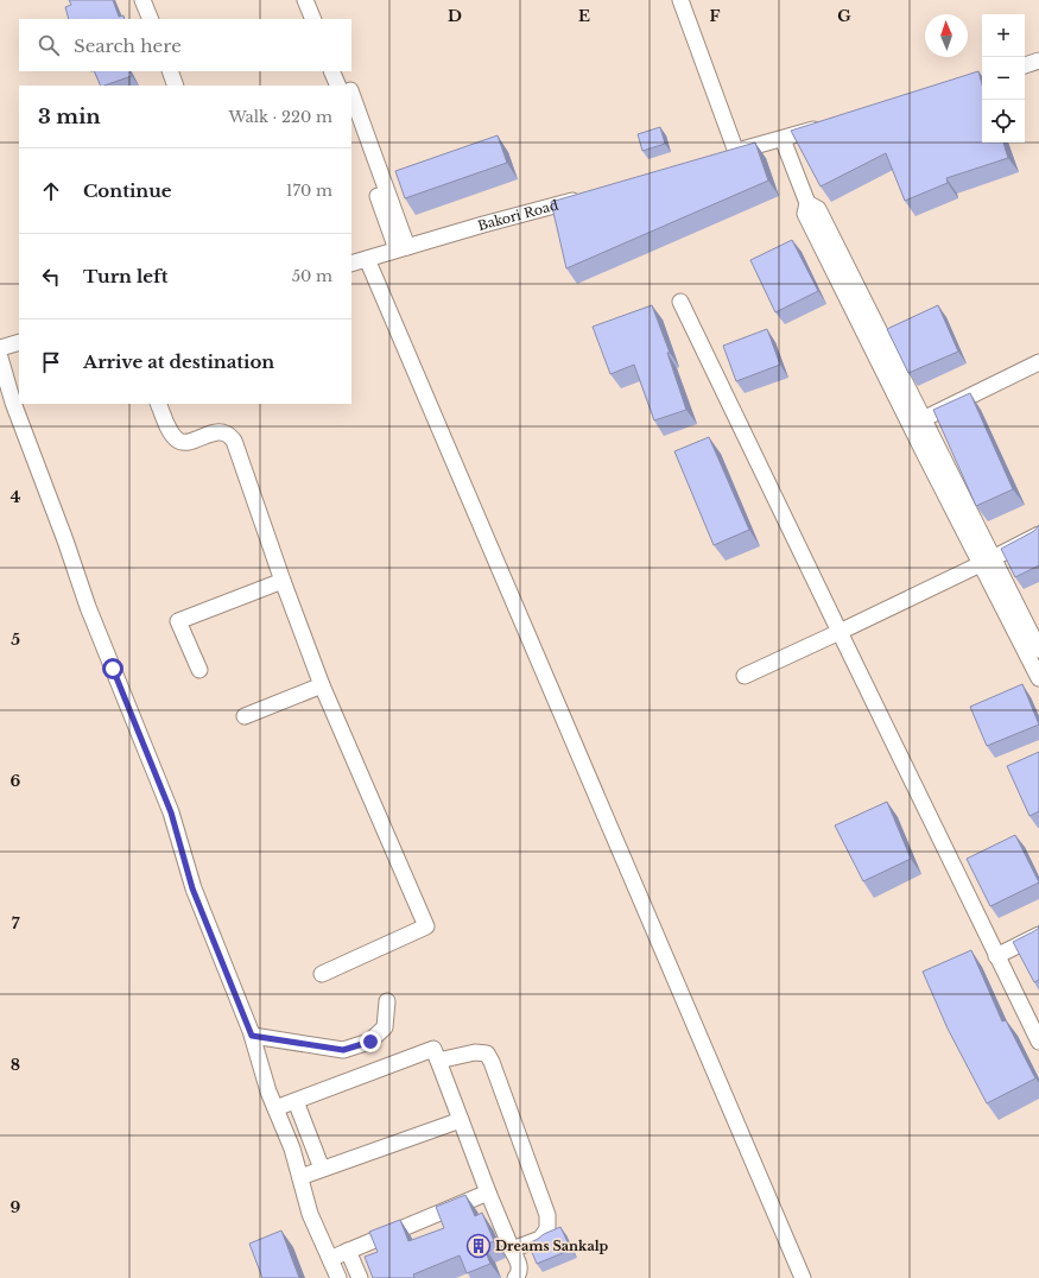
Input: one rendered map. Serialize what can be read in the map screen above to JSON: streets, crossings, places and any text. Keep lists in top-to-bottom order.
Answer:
{
  "streets": {
    "street": ["Bakori Road"]
  },
  "places": {
    "building": ["Dreams Sankalp"]
  },
  "north": "top",
  "page": {
    "map_buttons": ["+", "−"],
    "search": "Search here",
    "heading": ["3 min", "Walk · 220 m"],
    "list": [
      ["Continue", "170 m"],
      ["Turn left", "50 m"],
      "Arrive at destination"
    ]
  },
  "grid": {
    "columns": [
      "D",
      "E",
      "F",
      "G"
    ],
    "rows": [
      "4",
      "5",
      "6",
      "7",
      "8",
      "9"
    ]
  }
}
